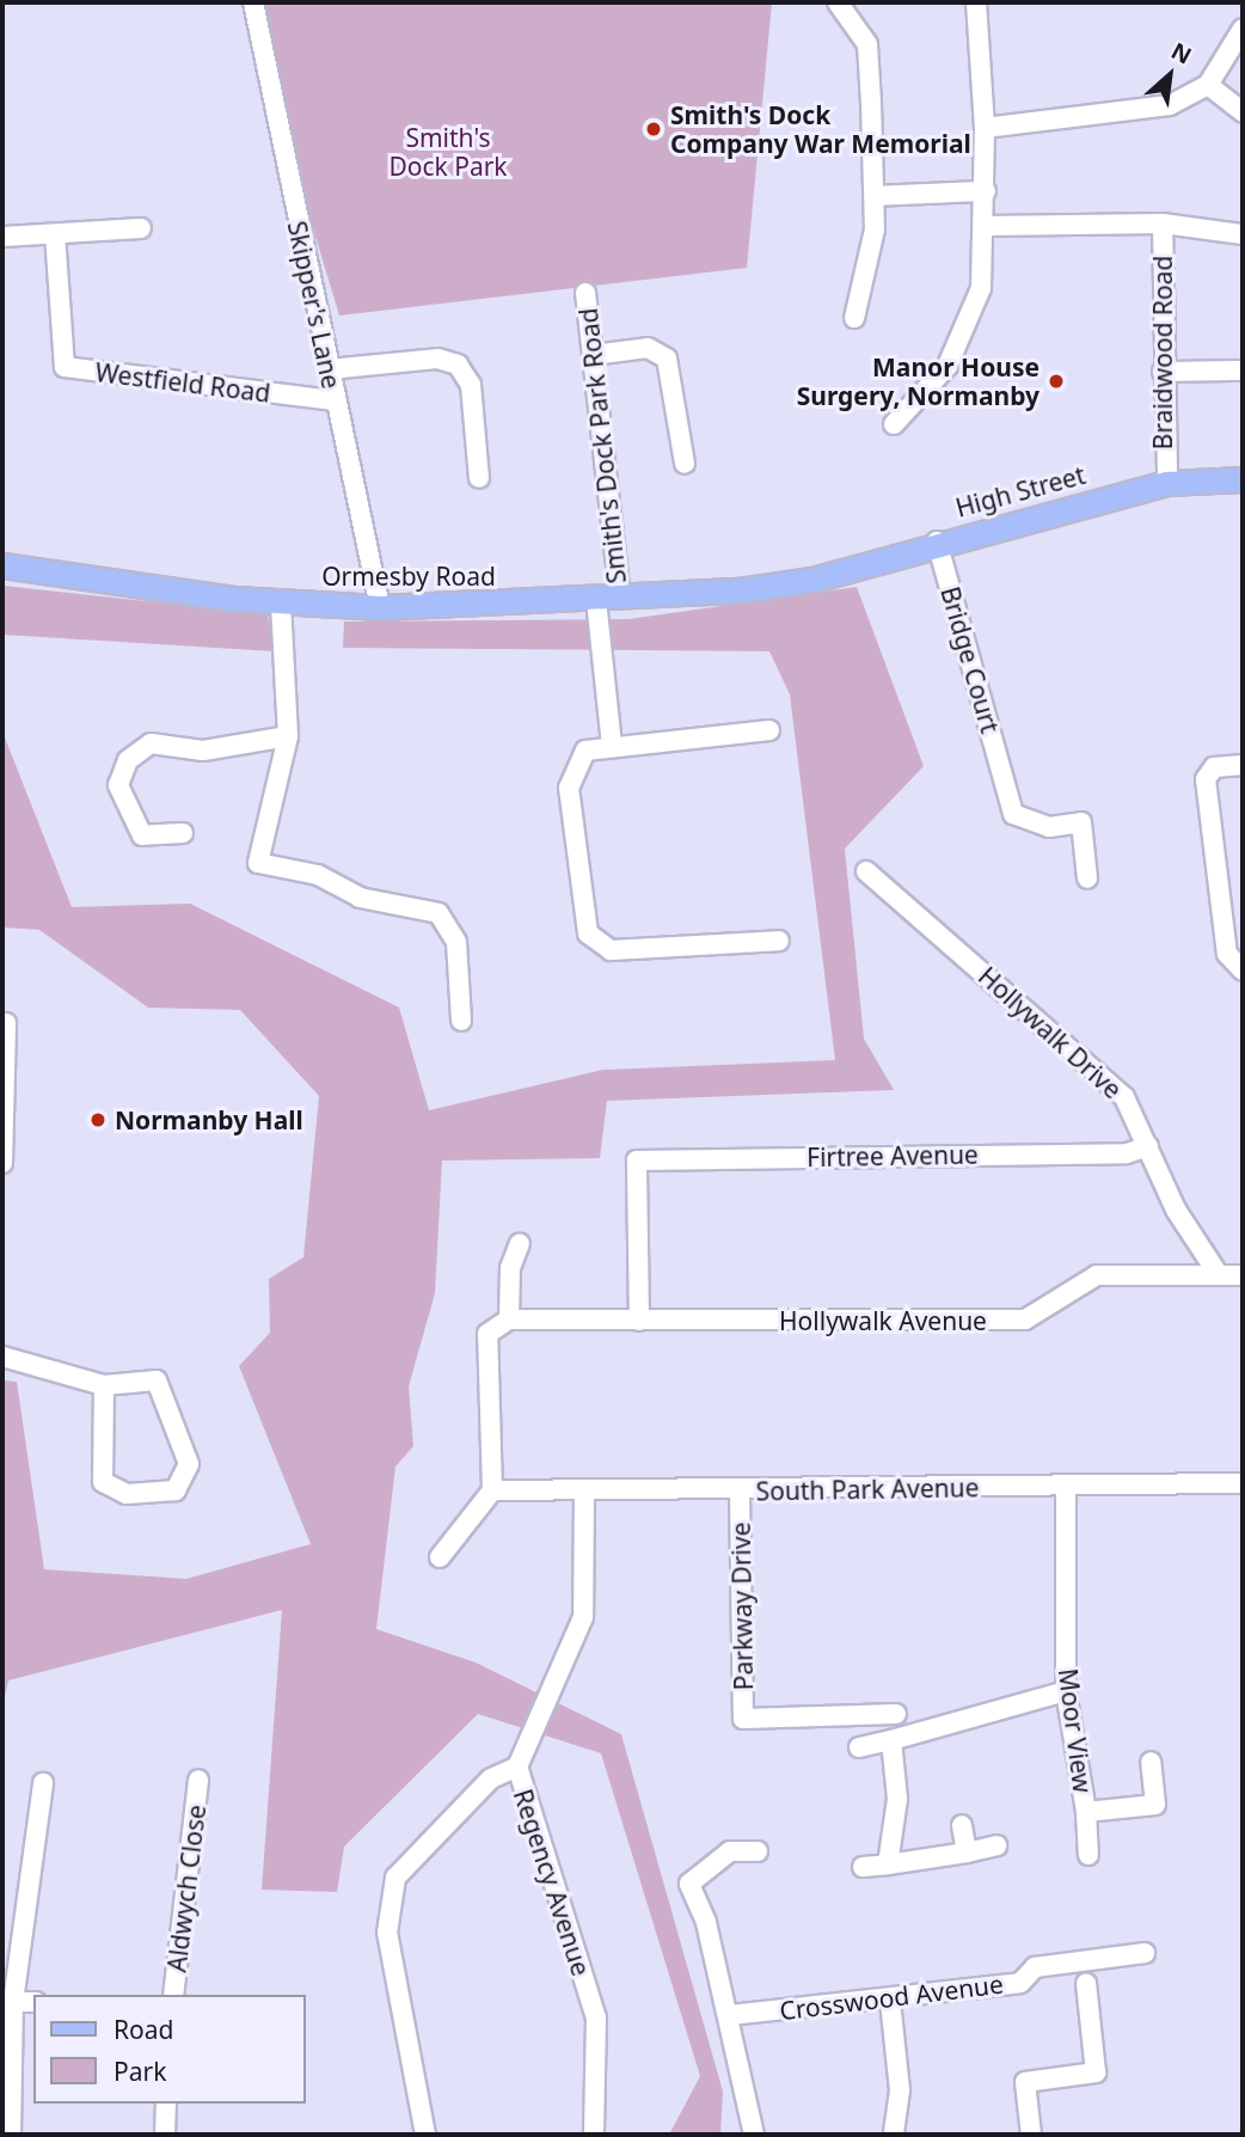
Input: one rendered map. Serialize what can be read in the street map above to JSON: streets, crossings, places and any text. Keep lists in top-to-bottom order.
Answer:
{
  "streets": {
    "main road": ["High Street", "Ormesby Road"],
    "street": [
      "Skipper's Lane",
      "Braidwood Road",
      "Westfield Road",
      "Smith's Dock Park Road",
      "Bridge Court",
      "Hollywalk Drive",
      "Firtree Avenue",
      "Hollywalk Avenue",
      "South Park Avenue",
      "Parkway Drive",
      "Moor View",
      "Regency Avenue",
      "Aldwych Close",
      "Crosswood Avenue"
    ]
  },
  "crossings": [
    ["Skipper's Lane", "Westfield Road"],
    ["Skipper's Lane", "Ormesby Road"],
    ["Braidwood Road", "High Street"],
    ["Smith's Dock Park Road", "Ormesby Road"],
    ["High Street", "Ormesby Road"],
    ["High Street", "Bridge Court"],
    ["Hollywalk Drive", "Firtree Avenue"],
    ["Hollywalk Drive", "Hollywalk Avenue"],
    ["Firtree Avenue", "Hollywalk Avenue"],
    ["South Park Avenue", "Parkway Drive"],
    ["South Park Avenue", "Moor View"],
    ["South Park Avenue", "Regency Avenue"]
  ],
  "parks": ["Smith's Dock Park"],
  "places": ["Smith's Dock Company War Memorial", "Manor House Surgery, Normanby", "Normanby Hall"],
  "legend": ["Road", "Park"],
  "north": "top right"
}
